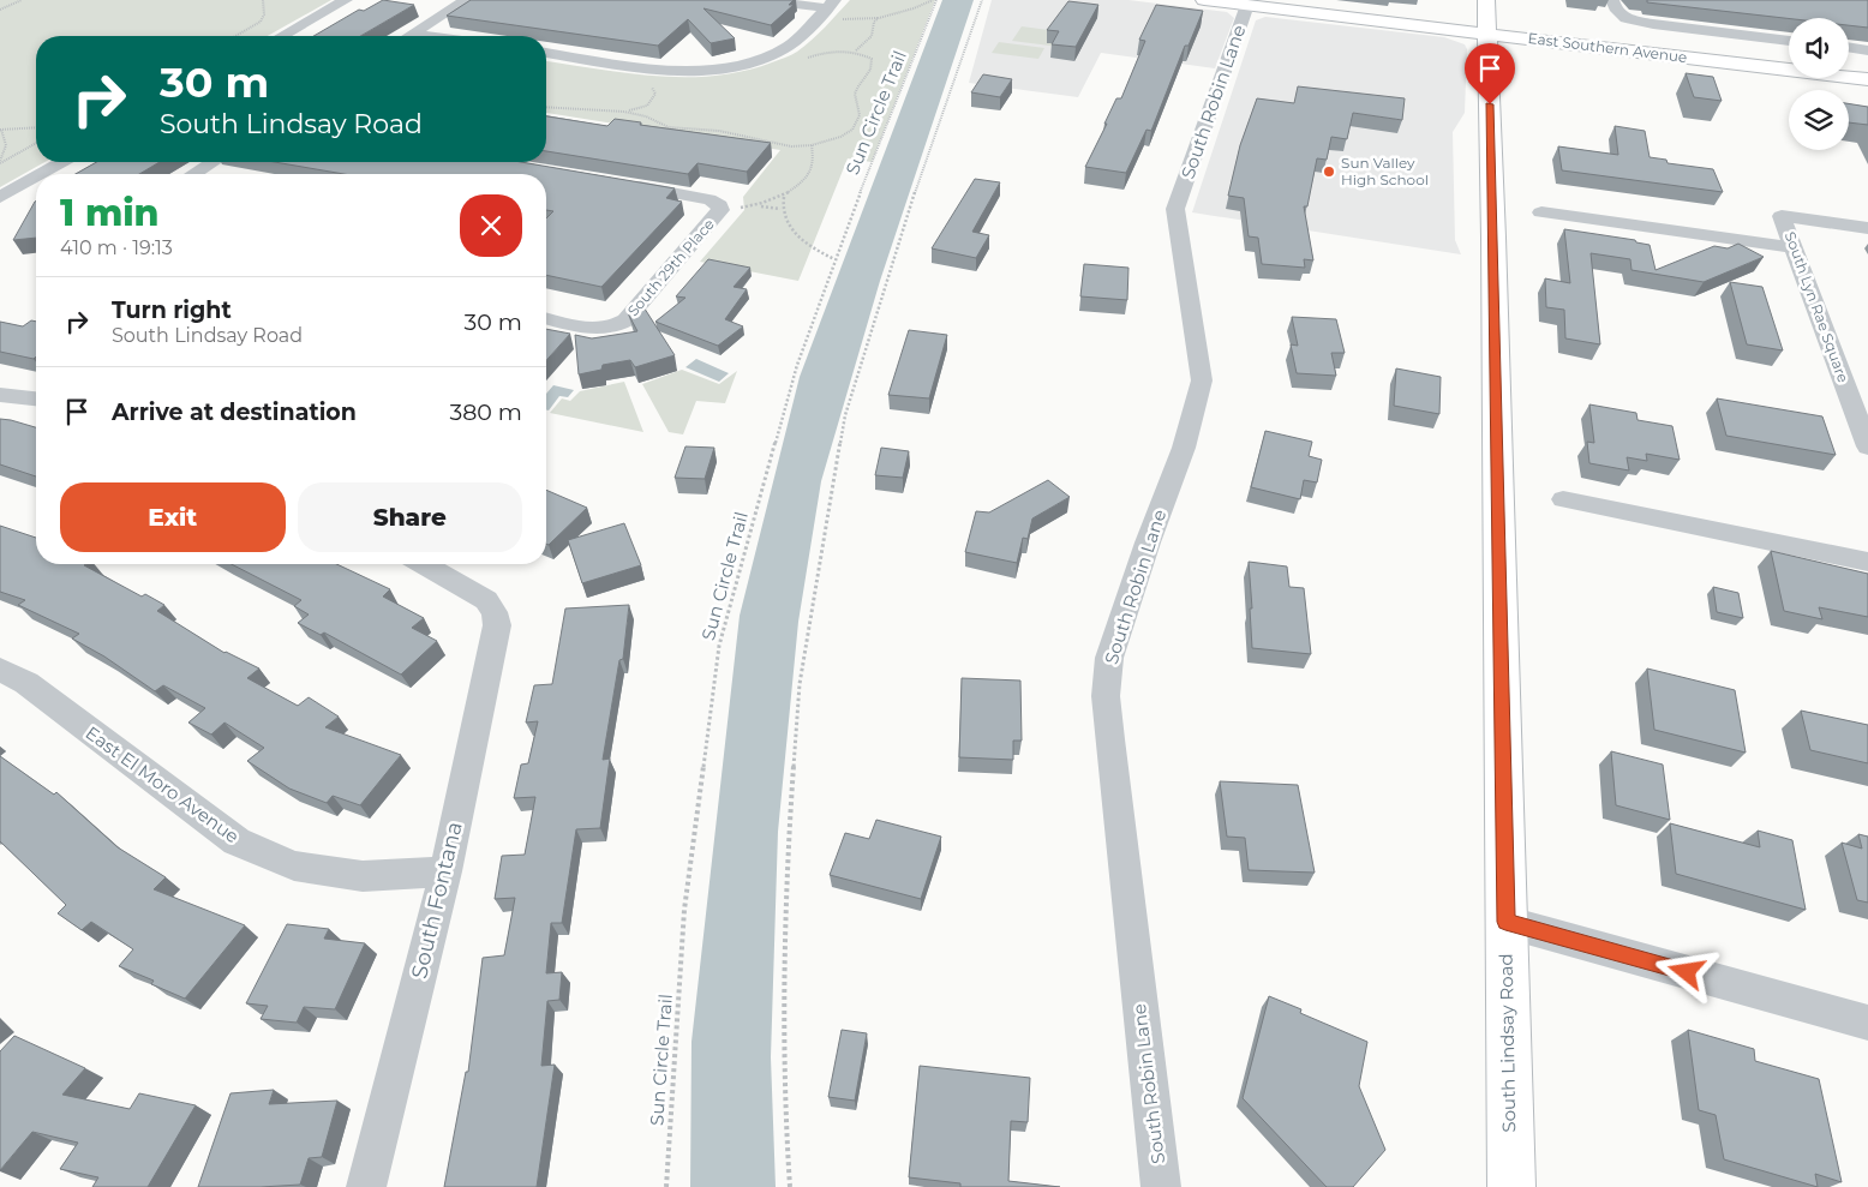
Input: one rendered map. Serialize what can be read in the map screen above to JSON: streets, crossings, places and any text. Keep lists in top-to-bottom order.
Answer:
{
  "streets": {
    "main road": ["East Southern Avenue", "South Lindsay Road"],
    "street": [
      "South Robin Lane",
      "South 29th Place",
      "South Lyn Rae Square",
      "East El Moro Avenue",
      "South Fontana"
    ],
    "path": ["Sun Circle Trail"]
  },
  "crossings": [
    ["East Southern Avenue", "South Robin Lane"],
    ["East Southern Avenue", "South Lindsay Road"],
    ["East El Moro Avenue", "South Fontana"]
  ],
  "places": ["Sun Valley High School"],
  "page": {
    "turn": ["30 m", "South Lindsay Road"],
    "heading": ["1 min", "410 m · 19:13"],
    "list": [
      {
        "name": "Turn right",
        "note": "South Lindsay Road",
        "value": "30 m"
      },
      {
        "name": "Arrive at destination",
        "value": "380 m"
      }
    ],
    "buttons": ["Exit", "Share"]
  }
}
